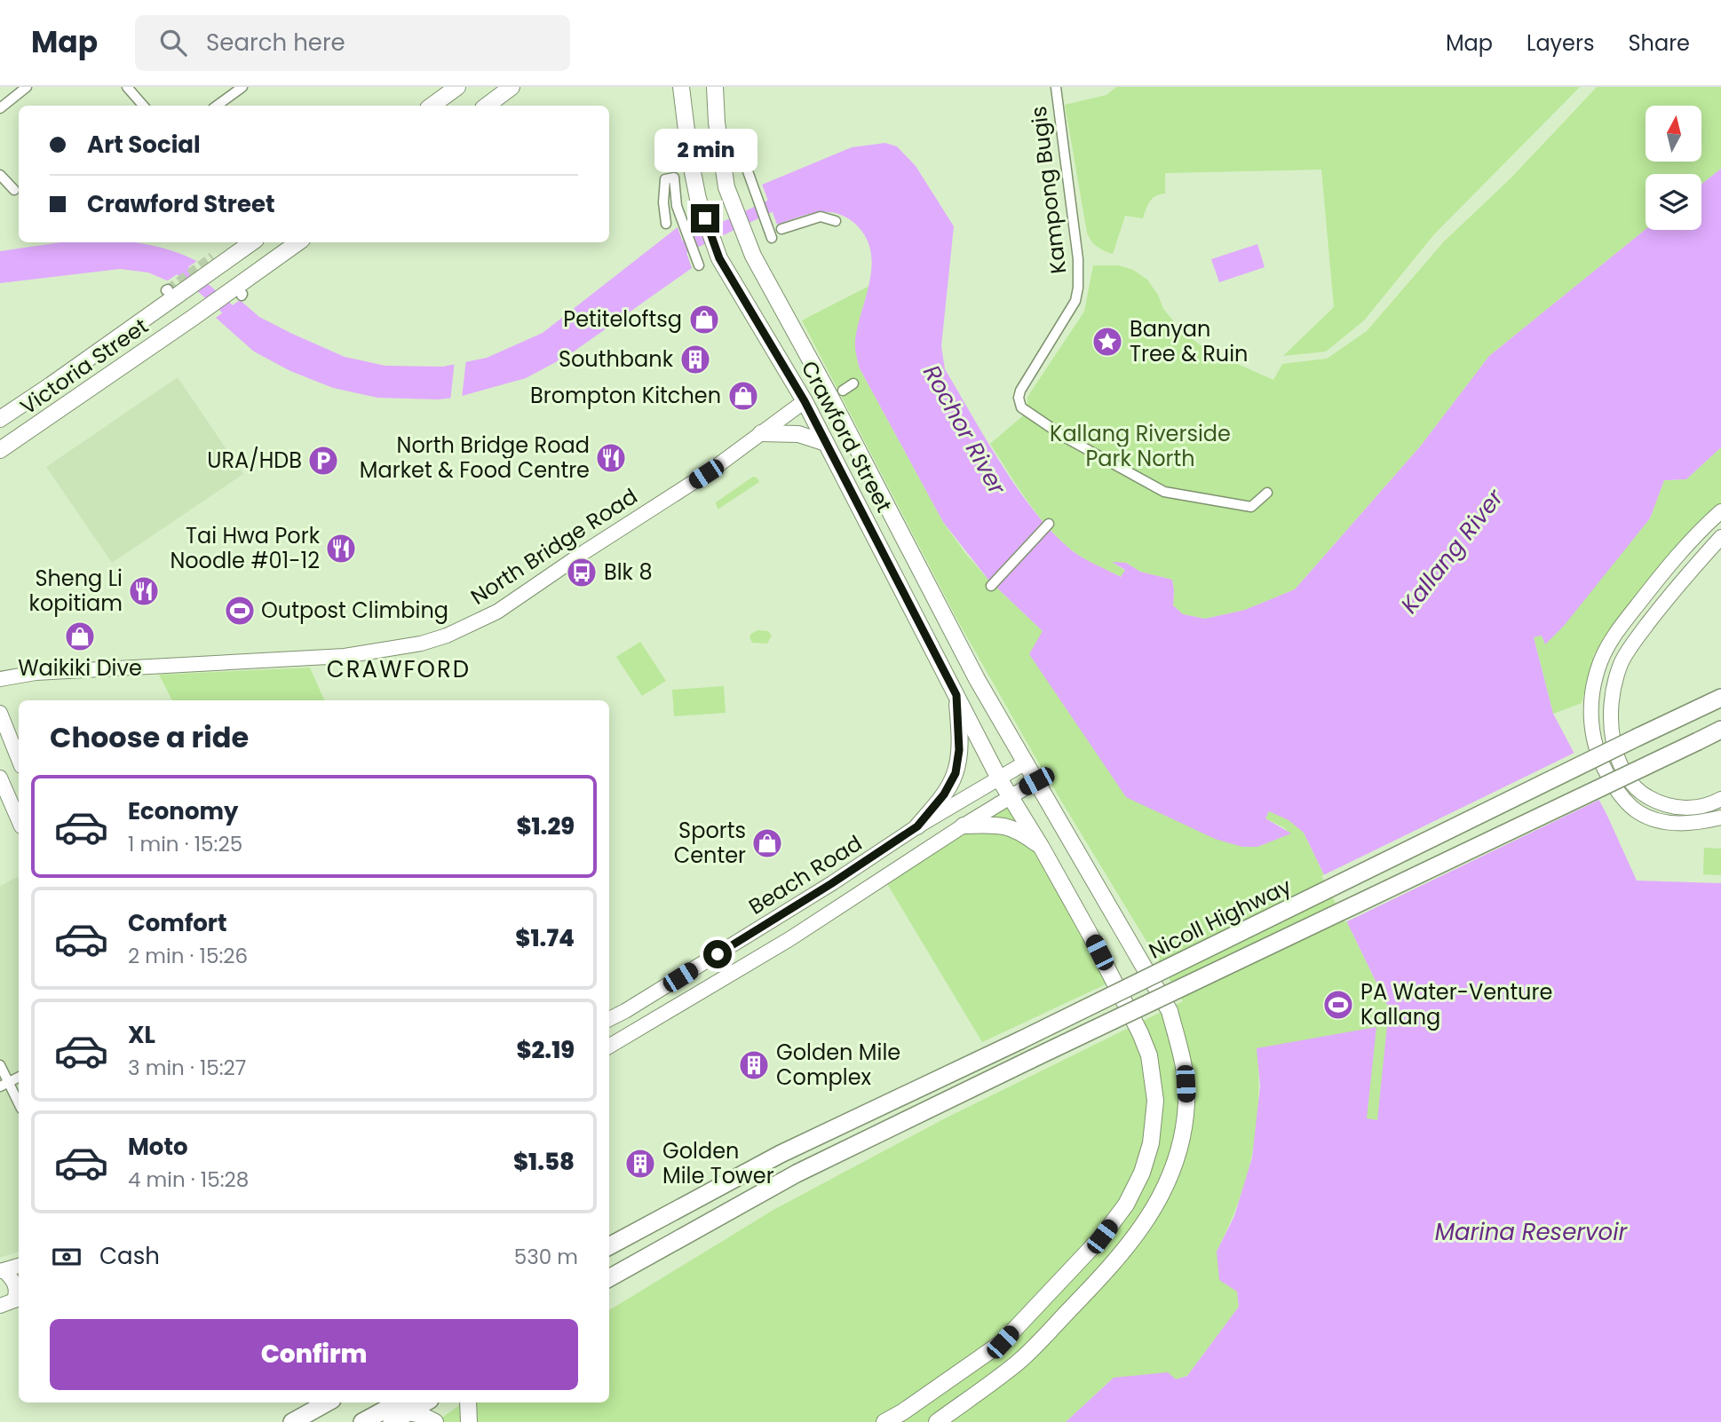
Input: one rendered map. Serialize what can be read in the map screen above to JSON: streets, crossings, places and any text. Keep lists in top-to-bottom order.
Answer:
{
  "streets": {
    "highway": ["Nicoll Highway"],
    "main road": [
      "Victoria Street",
      "Crawford Street",
      "North Bridge Road",
      "Beach Road"
    ],
    "street": ["Kampong Bugis"]
  },
  "crossings": [
    ["Crawford Street", "North Bridge Road"],
    ["Crawford Street", "Beach Road"]
  ],
  "districts": ["CRAWFORD"],
  "water": ["Rochor River", "Kallang River", "Marina Reservoir"],
  "parks": ["Kallang Riverside Park North"],
  "places": {
    "shop": [
      "Petiteloftsg",
      "Brompton Kitchen",
      "Waikiki Dive",
      "Sports Center"
    ],
    "place": ["Banyan Tree & Ruin"],
    "building": ["Southbank", "Golden Mile Complex", "Golden Mile Tower"],
    "restaurant": ["North Bridge Road Market & Food Centre", "Tai Hwa Pork Noodle #01-12", "Sheng Li kopitiam"],
    "parking": ["URA/HDB"],
    "bus stop": ["Blk 8"],
    "sports": ["Outpost Climbing", "PA Water-Venture Kallang"]
  },
  "north": "top",
  "page": {
    "header": "Map",
    "search": "Search here",
    "nav": ["Map", "Layers", "Share"],
    "banner": ["Art Social", "Crawford Street"],
    "bubble": "2 min",
    "heading": "Choose a ride",
    "list": [
      {
        "name": "Economy",
        "note": "1 min · 15:25",
        "value": "$1.29"
      },
      {
        "name": "Comfort",
        "note": "2 min · 15:26",
        "value": "$1.74"
      },
      {
        "name": "XL",
        "note": "3 min · 15:27",
        "value": "$2.19"
      },
      {
        "name": "Moto",
        "note": "4 min · 15:28",
        "value": "$1.58"
      }
    ],
    "pay": ["Cash", "530 m"],
    "buttons": "Confirm"
  }
}
